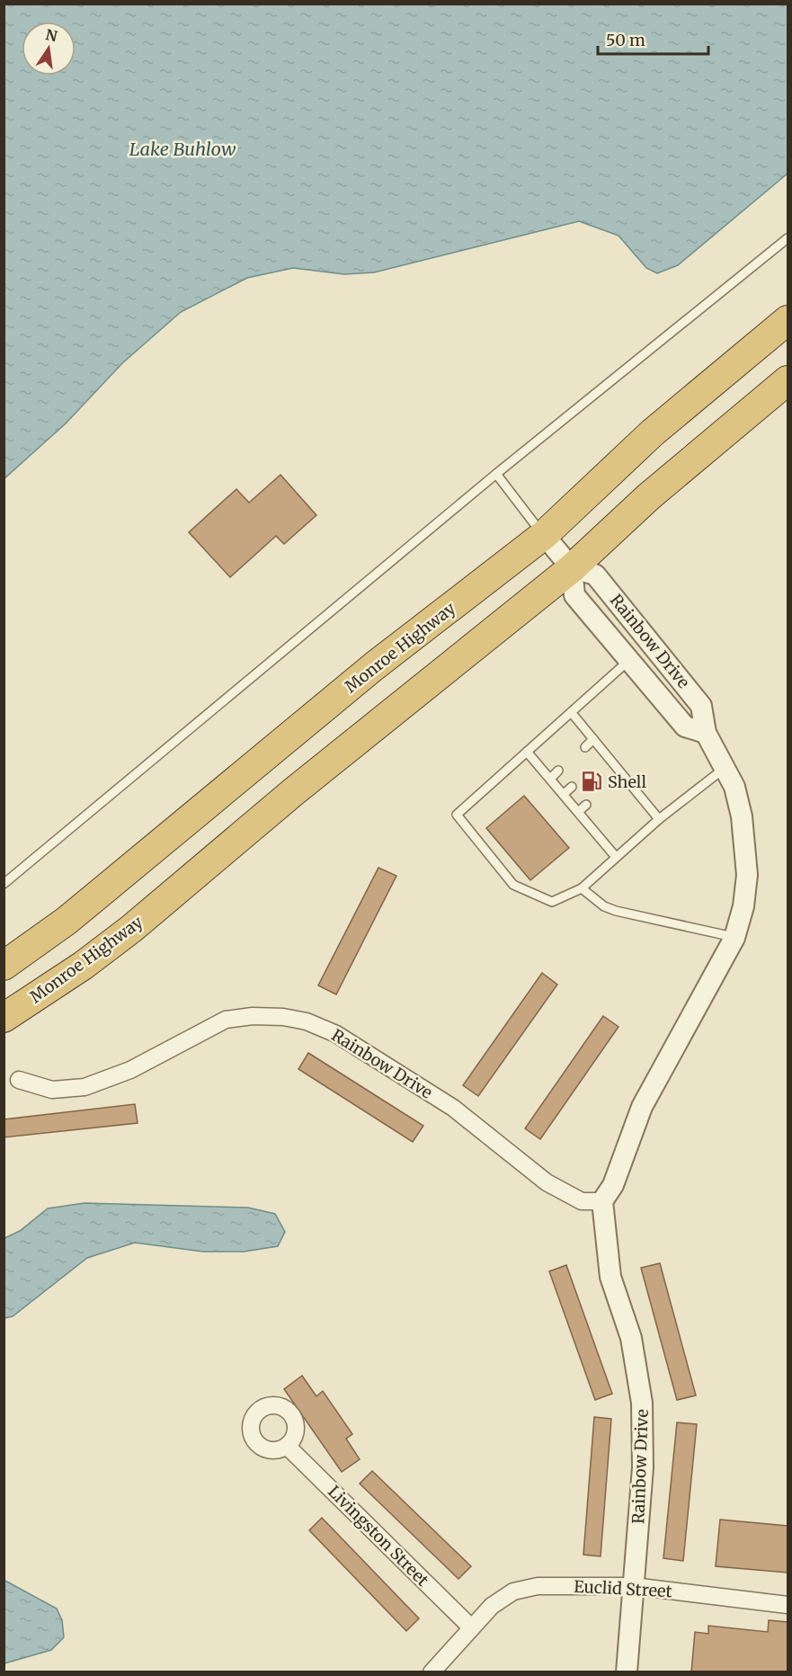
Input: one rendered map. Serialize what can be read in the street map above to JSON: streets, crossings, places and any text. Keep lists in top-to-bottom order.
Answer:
{
  "streets": {
    "highway": ["Monroe Highway"],
    "street": ["Rainbow Drive", "Livingston Street", "Euclid Street"]
  },
  "crossings": [
    ["Rainbow Drive", "Monroe Highway"],
    ["Rainbow Drive", "Euclid Street"],
    ["Livingston Street", "Euclid Street"]
  ],
  "water": ["Lake Buhlow"],
  "places": {
    "fuel station": ["Shell"]
  },
  "scale_bar": "50 m",
  "north": "top"
}
